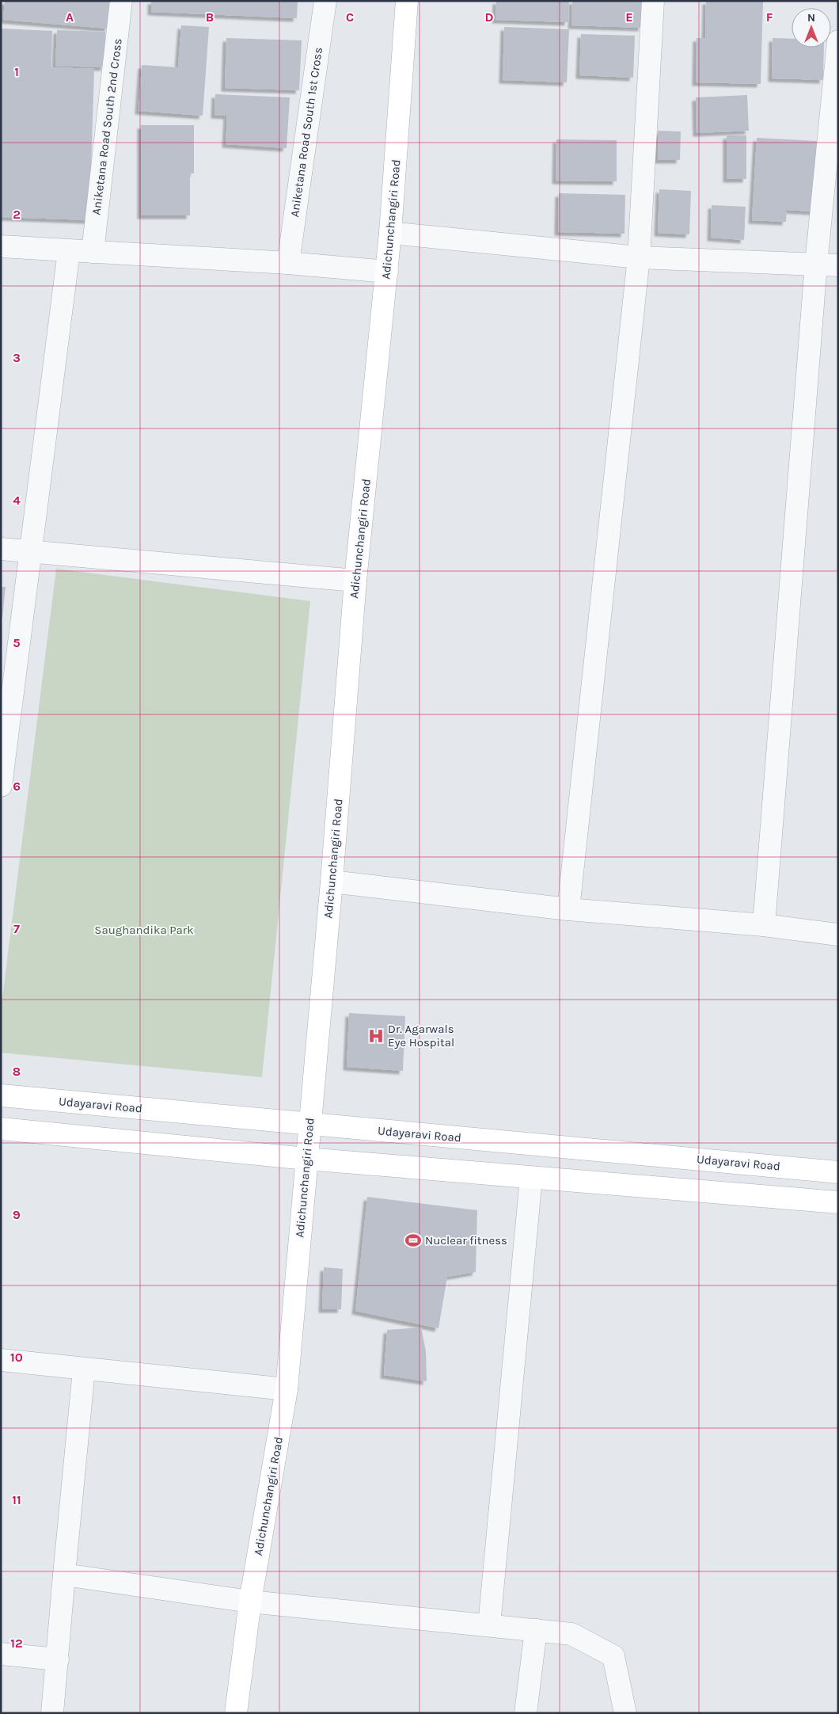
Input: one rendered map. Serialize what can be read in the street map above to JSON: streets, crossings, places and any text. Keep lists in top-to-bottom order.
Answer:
{
  "streets": {
    "street": [
      "Aniketana Road South 2nd Cross",
      "Aniketana Road South 1st Cross",
      "Adichunchangiri Road",
      "Udayaravi Road"
    ]
  },
  "crossings": [
    ["Adichunchangiri Road", "Udayaravi Road"]
  ],
  "parks": ["Saughandika Park"],
  "places": {
    "hospital": ["Dr. Agarwals Eye Hospital"],
    "sports": ["Nuclear fitness"]
  },
  "north": "top",
  "grid": {
    "columns": [
      "A",
      "B",
      "C",
      "D",
      "E",
      "F"
    ],
    "rows": [
      "1",
      "2",
      "3",
      "4",
      "5",
      "6",
      "7",
      "8",
      "9",
      "10",
      "11",
      "12"
    ]
  }
}
